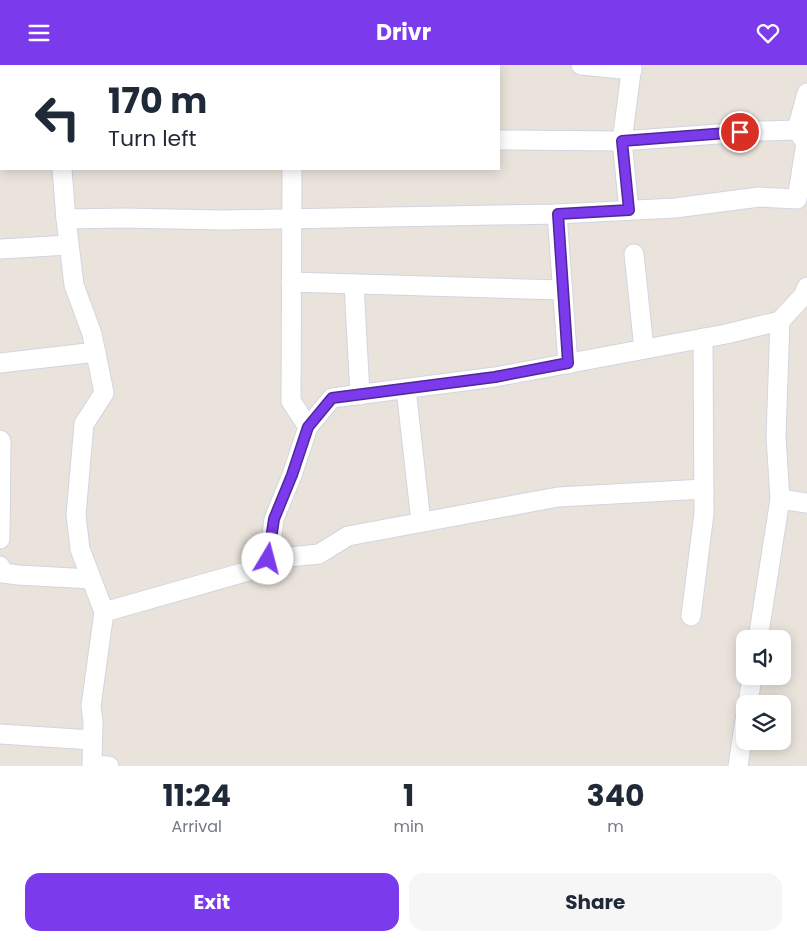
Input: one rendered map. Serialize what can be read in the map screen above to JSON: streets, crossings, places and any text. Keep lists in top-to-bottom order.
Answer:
{
  "page": {
    "header": "Drivr",
    "turn": ["170 m", "Turn left"],
    "eta": [
      "11:24",
      "Arrival",
      "1",
      "min",
      "340",
      "m"
    ],
    "buttons": ["Exit", "Share"]
  }
}
